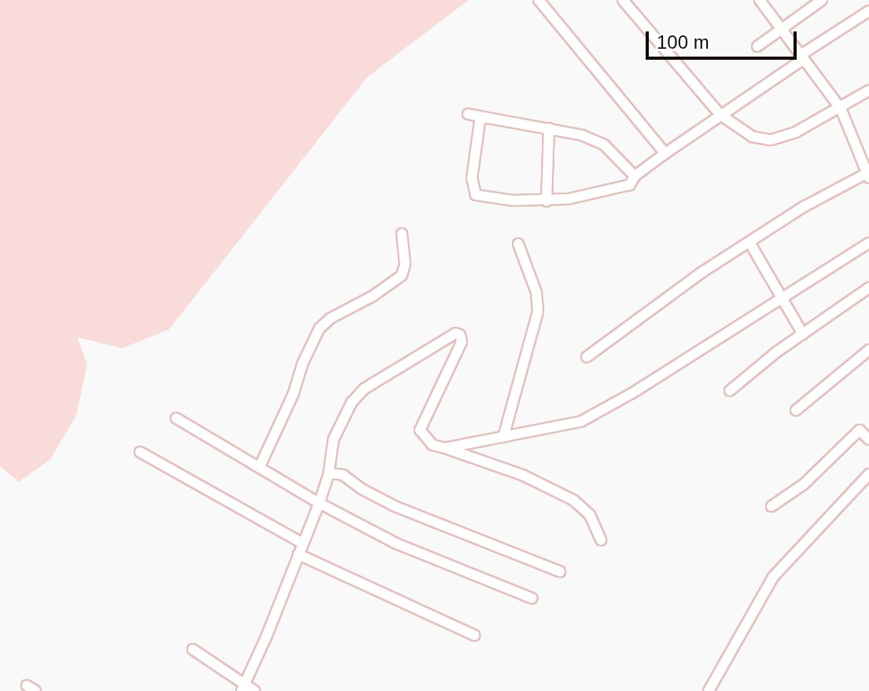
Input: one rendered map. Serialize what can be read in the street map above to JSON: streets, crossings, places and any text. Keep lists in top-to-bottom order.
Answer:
{
  "scale_bar": "100 m"
}
